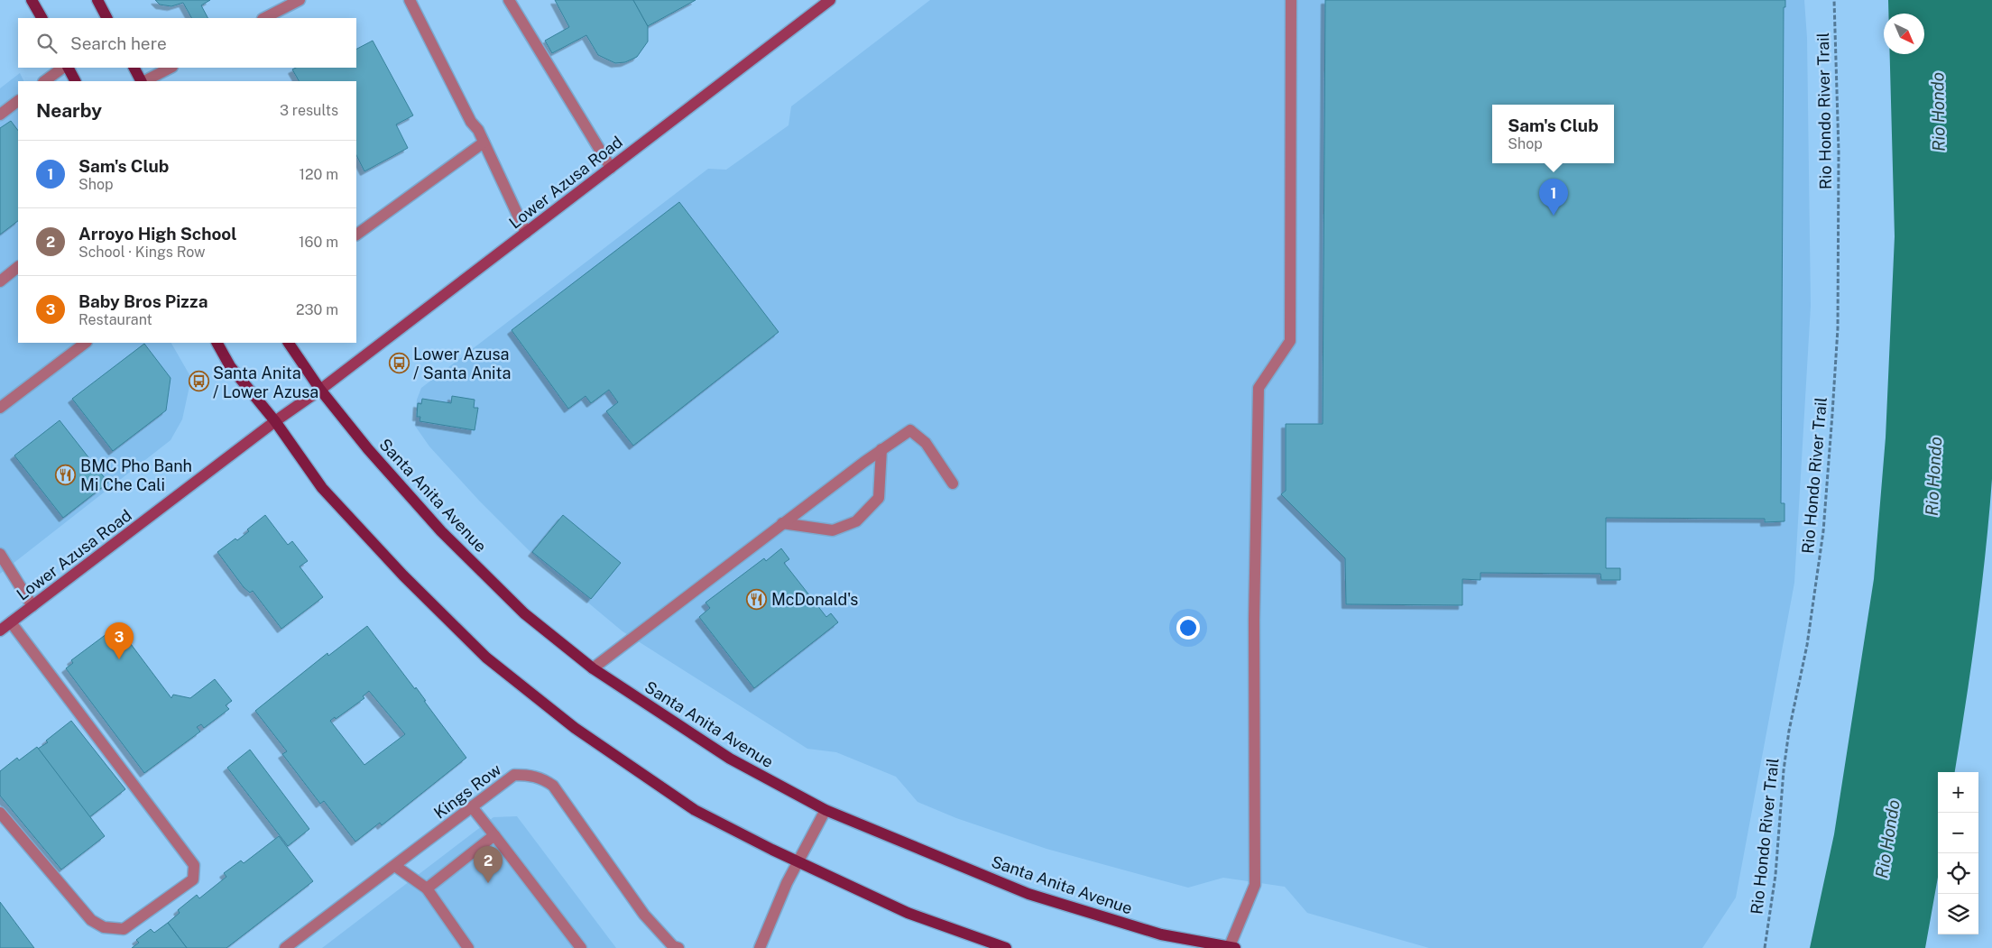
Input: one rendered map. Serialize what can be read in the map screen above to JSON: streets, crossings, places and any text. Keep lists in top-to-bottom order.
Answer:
{
  "streets": {
    "main road": ["Lower Azusa Road", "Santa Anita Avenue"],
    "street": ["Kings Row"],
    "path": ["Rio Hondo River Trail"]
  },
  "crossings": [
    ["Lower Azusa Road", "Santa Anita Avenue"]
  ],
  "water": ["Rio Hondo"],
  "places": {
    "bus stop": ["Lower Azusa / Santa Anita", "Santa Anita / Lower Azusa"],
    "restaurant": ["BMC Pho Banh Mi Che Cali", "McDonald's"]
  },
  "north": "bottom right",
  "page": {
    "search": "Search here",
    "heading": ["Nearby", "3 results"],
    "popup": ["Sam's Club", "Shop"],
    "list": [
      {
        "mark": "1",
        "name": "Sam's Club",
        "note": "Shop",
        "value": "120 m"
      },
      {
        "mark": "2",
        "name": "Arroyo High School",
        "note": "School · Kings Row",
        "value": "160 m"
      },
      {
        "mark": "3",
        "name": "Baby Bros Pizza",
        "note": "Restaurant",
        "value": "230 m"
      }
    ],
    "pins": ["1", "3", "2"],
    "map_buttons": ["+", "−"]
  }
}
